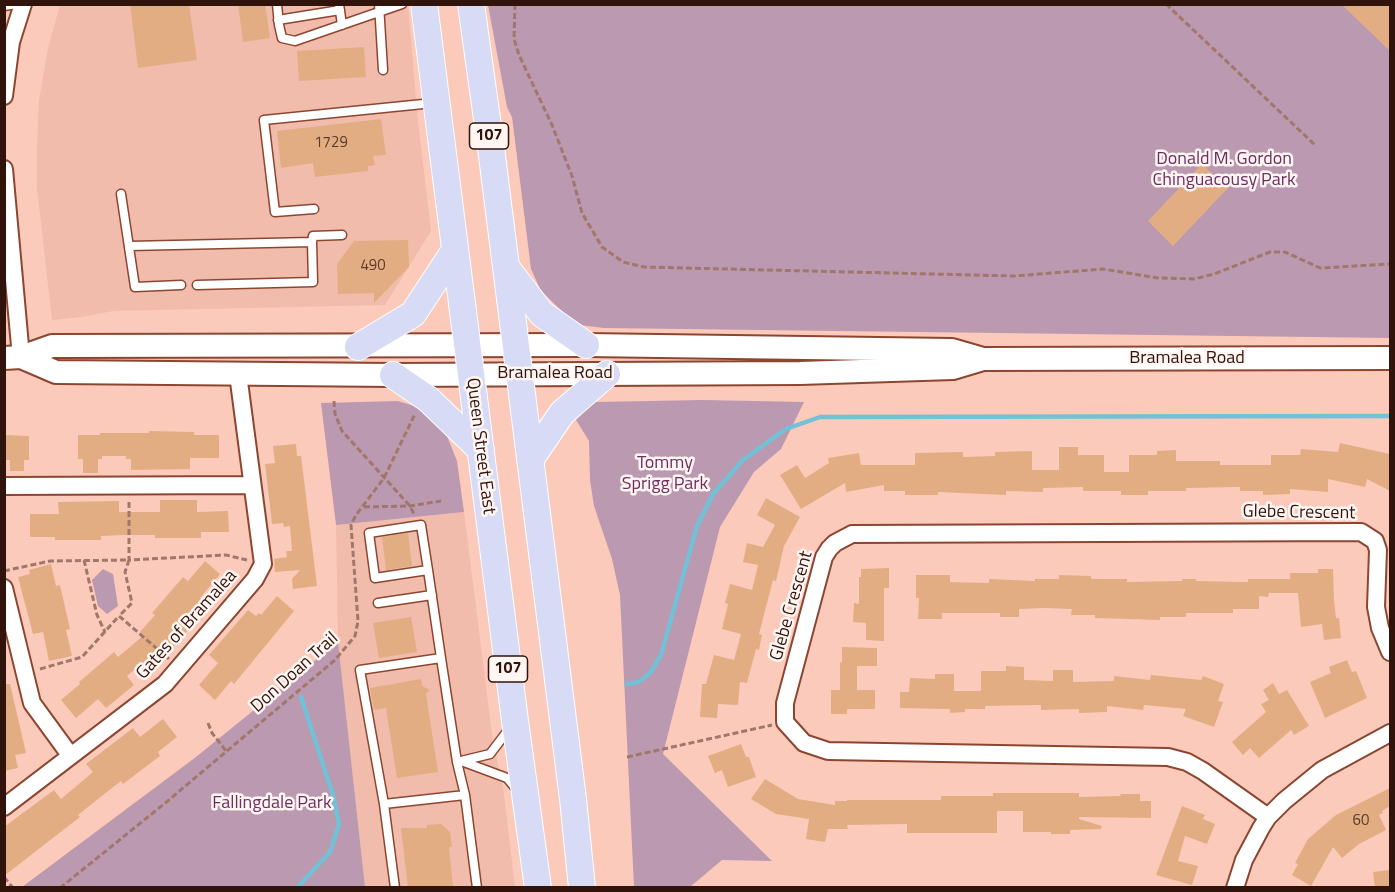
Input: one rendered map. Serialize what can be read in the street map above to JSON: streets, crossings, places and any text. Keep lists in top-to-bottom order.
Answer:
{
  "streets": {
    "main road": ["107", "Bramalea Road", "Queen Street East"],
    "street": ["Glebe Crescent", "Gates of Bramalea"],
    "path": ["Don Doan Trail"]
  },
  "crossings": [
    ["107", "Bramalea Road"],
    ["Bramalea Road", "Queen Street East"],
    ["Bramalea Road", "Gates of Bramalea"]
  ],
  "parks": ["Donald M. Gordon Chinguacousy Park", "Tommy Sprigg Park", "Fallingdale Park"],
  "house_numbers": ["1729", "490", "60"]
}
